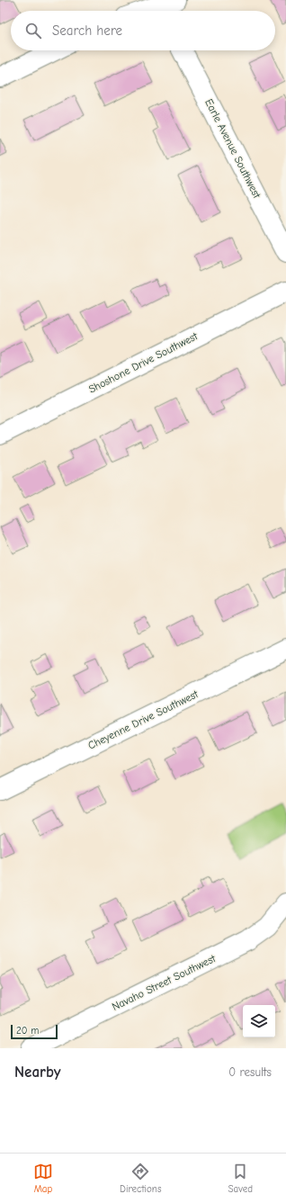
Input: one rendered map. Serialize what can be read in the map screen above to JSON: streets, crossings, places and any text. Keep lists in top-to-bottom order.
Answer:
{
  "streets": {
    "street": [
      "Earle Avenue Southwest",
      "Shoshone Drive Southwest",
      "Cheyenne Drive Southwest",
      "Navaho Street Southwest"
    ]
  },
  "scale_bar": "20 m",
  "page": {
    "search": "Search here",
    "scale": "20 m",
    "heading": ["Nearby", "0 results"],
    "nav": ["Map", "Directions", "Saved"]
  }
}
